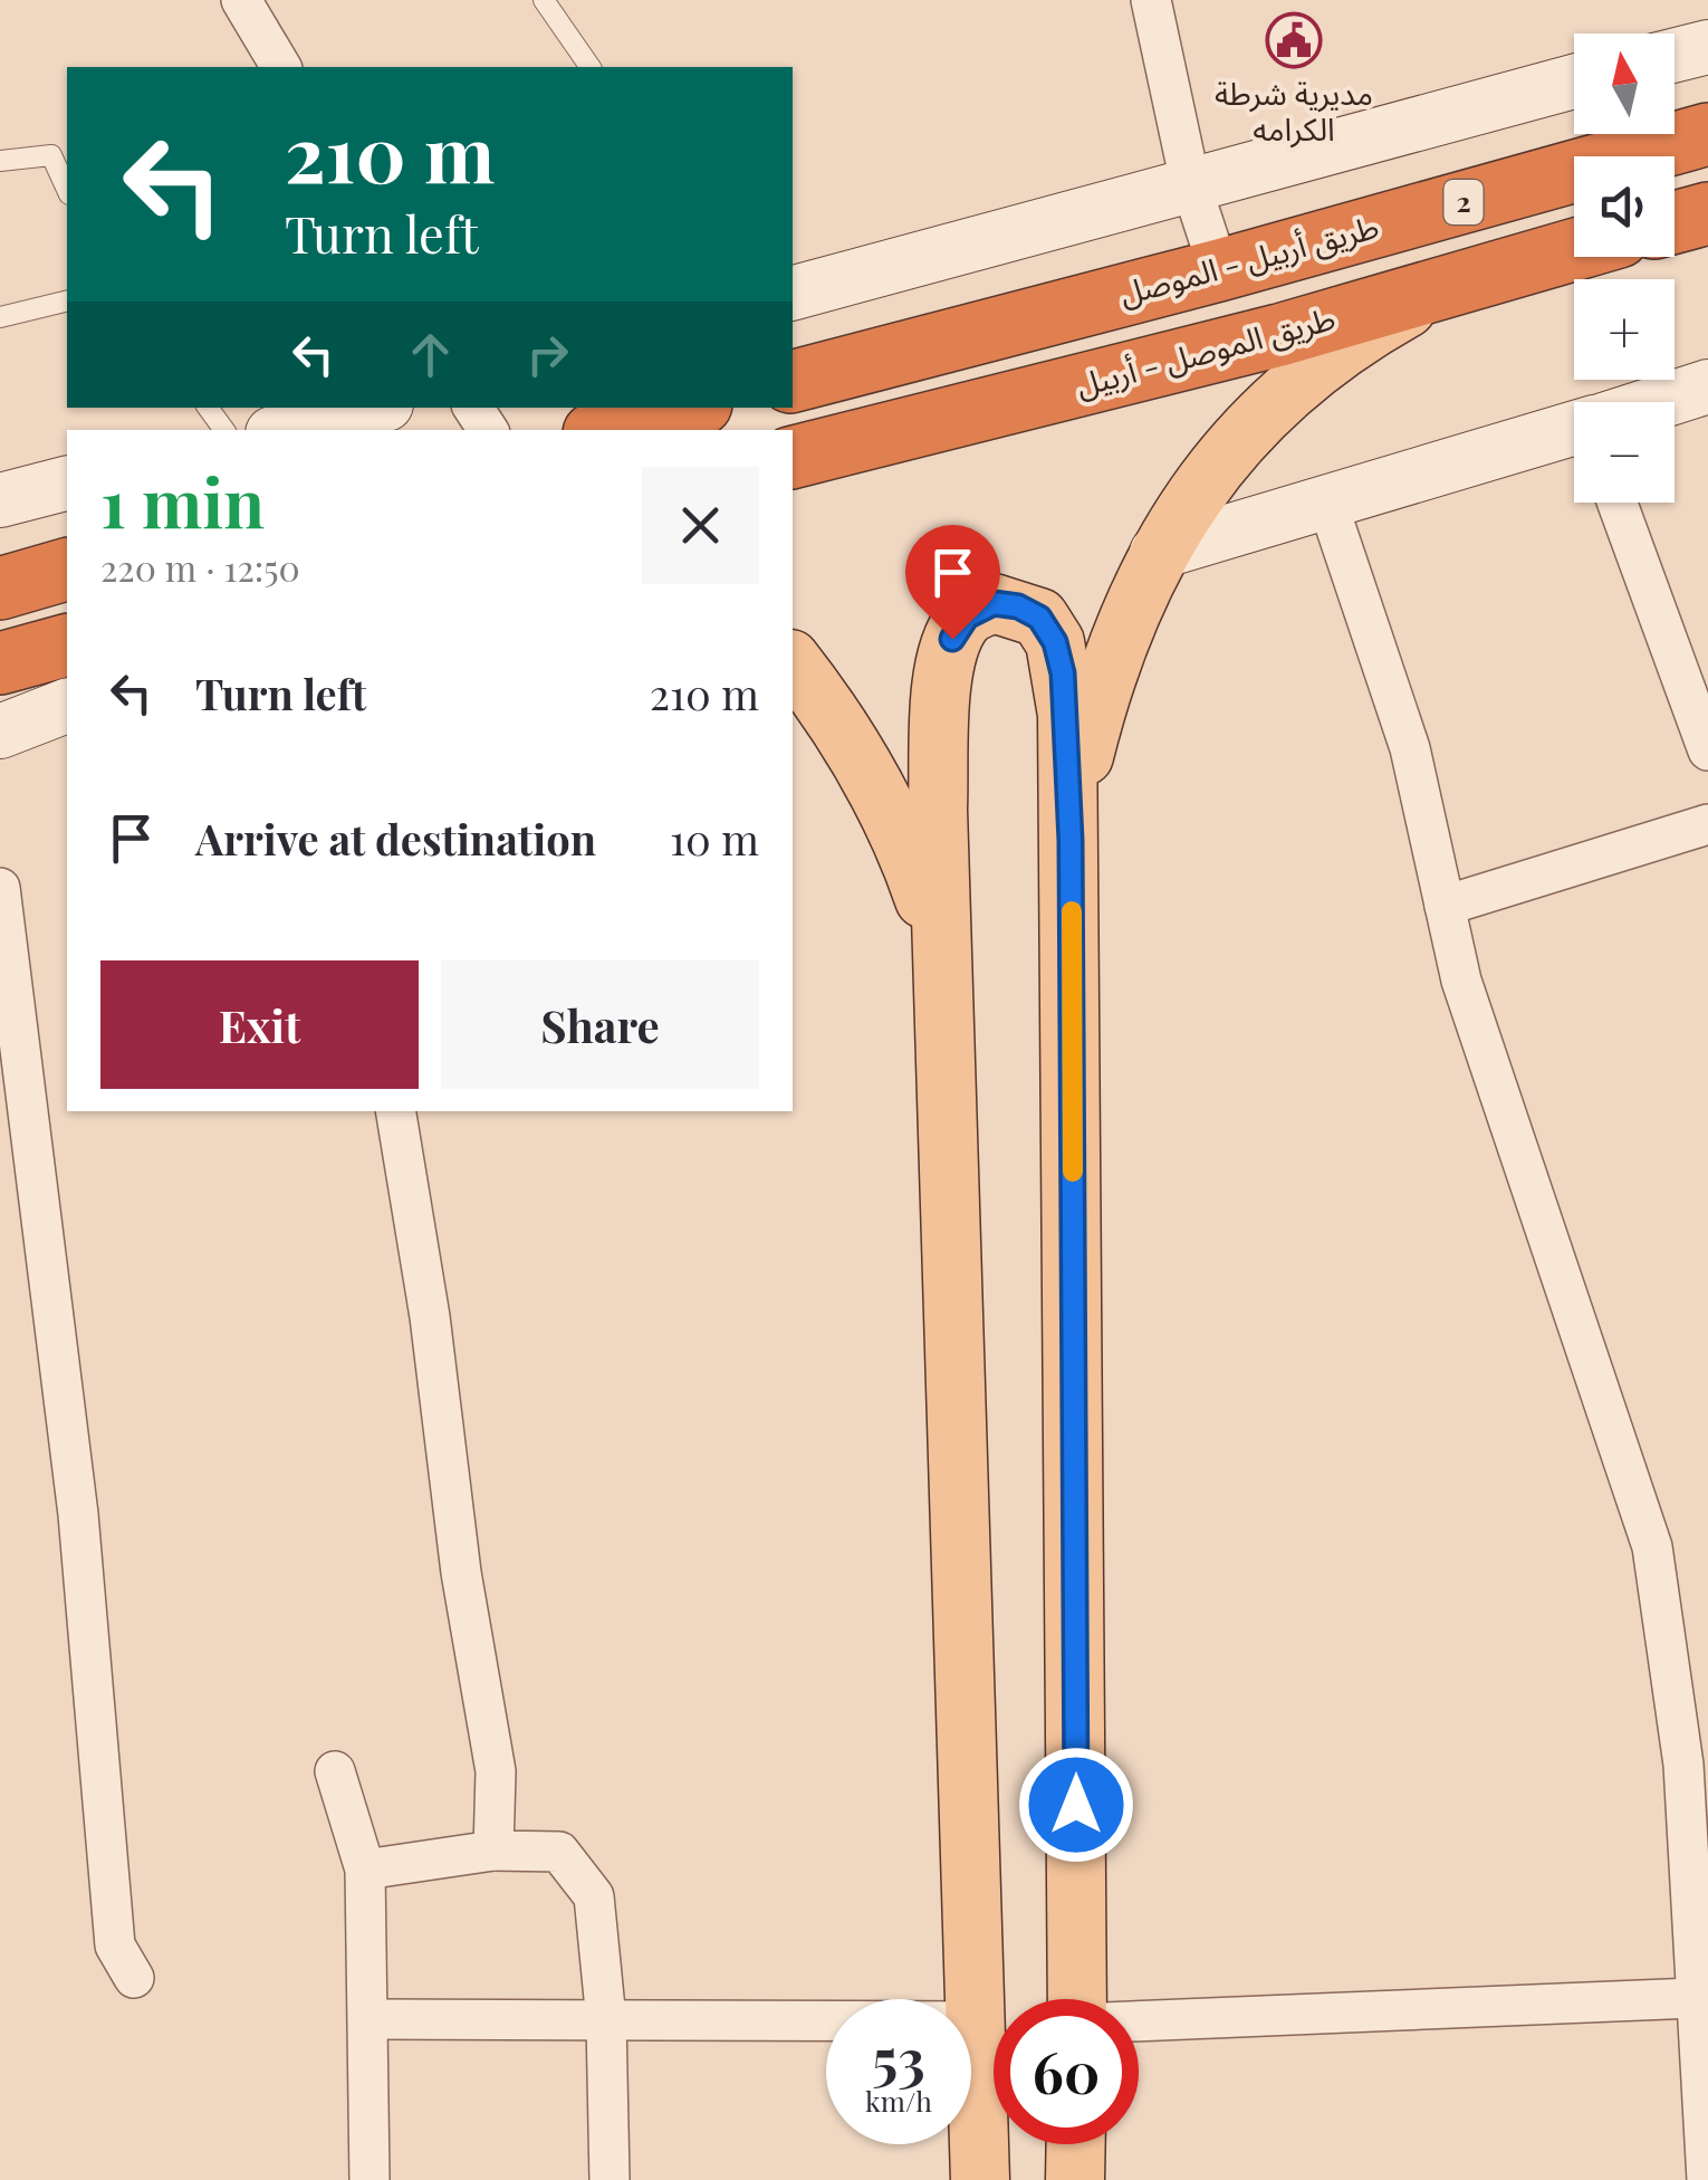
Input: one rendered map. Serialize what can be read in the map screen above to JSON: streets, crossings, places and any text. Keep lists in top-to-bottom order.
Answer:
{
  "streets": {
    "highway": ["2", "طريق أربيل - الموصل", "طريق الموصل - أربيل"]
  },
  "places": {
    "public building": ["مديرية شرطة الكرامه"]
  },
  "north": "top",
  "page": {
    "map_buttons": ["+", "−"],
    "turn": ["210 m", "Turn left"],
    "heading": ["1 min", "220 m · 12:50"],
    "list": [
      {
        "name": "Turn left",
        "value": "210 m"
      },
      {
        "name": "Arrive at destination",
        "value": "10 m"
      }
    ],
    "buttons": ["Exit", "Share"],
    "speed": "53 km/h",
    "limit": "60"
  }
}
